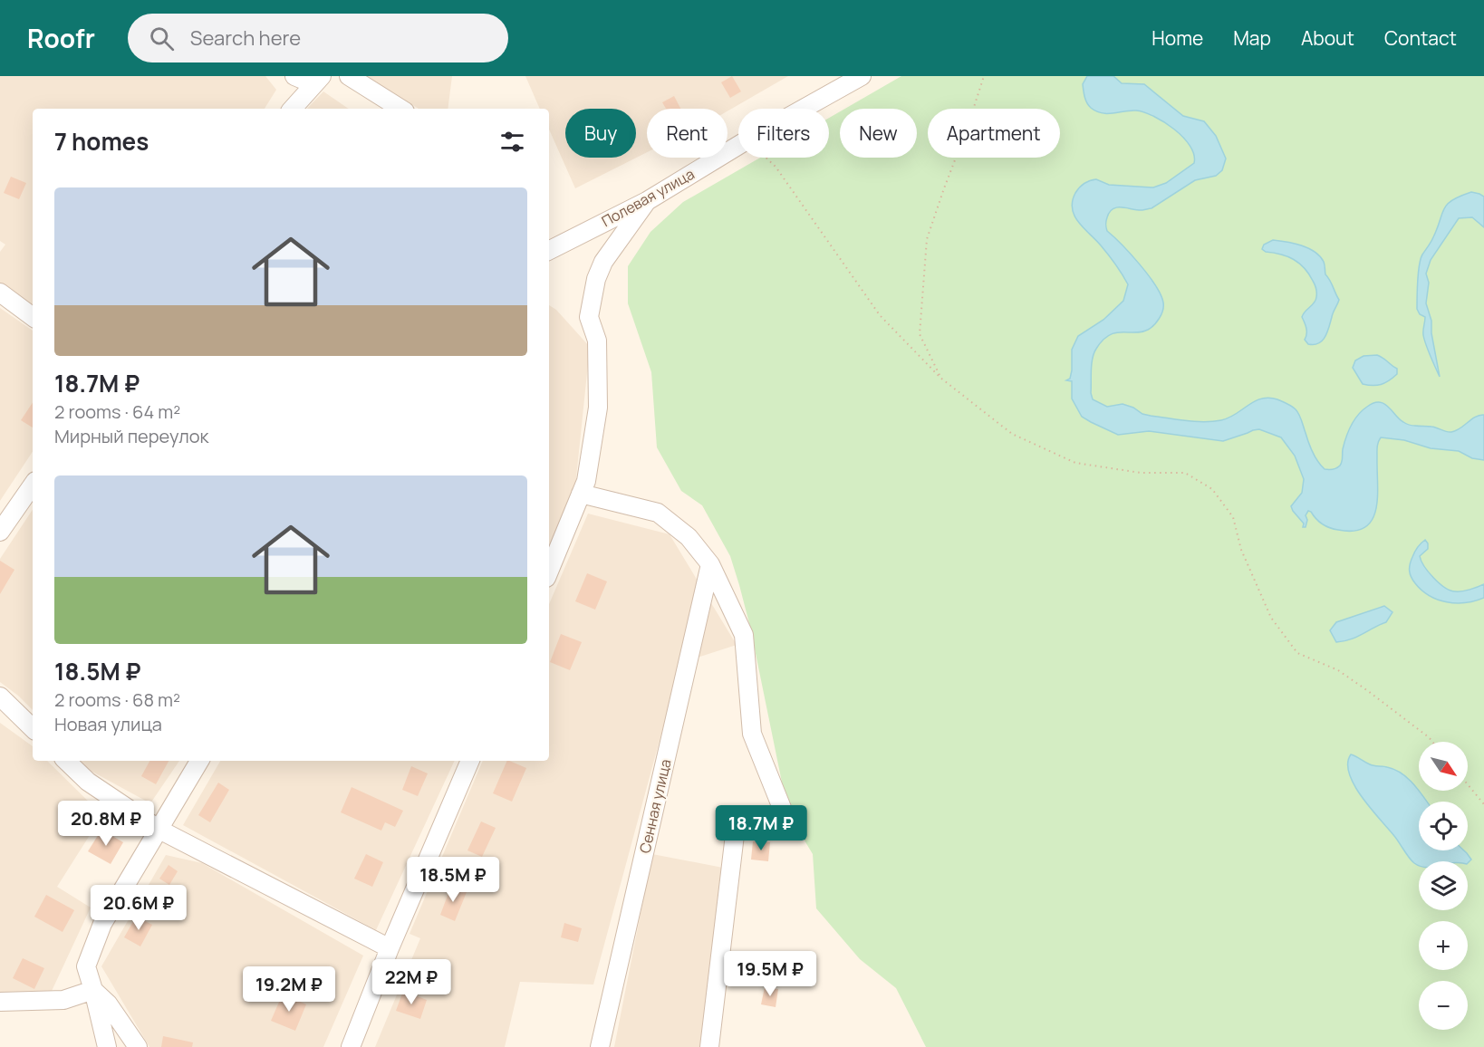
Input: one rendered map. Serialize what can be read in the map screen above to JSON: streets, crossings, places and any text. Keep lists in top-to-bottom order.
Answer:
{
  "streets": {
    "street": ["Полевая улица", "Сенная улица"]
  },
  "north": "bottom right",
  "page": {
    "header": "Roofr",
    "search": "Search here",
    "nav": [
      "Home",
      "Map",
      "About",
      "Contact"
    ],
    "chip": [
      "Buy",
      "Rent",
      "Filters",
      "New",
      "Apartment"
    ],
    "heading": "7 homes",
    "list": [
      {
        "name": "18.7M ₽",
        "note": "2 rooms · 64 m² · Мирный переулок"
      },
      {
        "name": "18.5M ₽",
        "note": "2 rooms · 68 m² · Новая улица"
      }
    ],
    "map_buttons": ["+", "−"],
    "price": [
      "20.8M ₽",
      "18.7M ₽",
      "18.5M ₽",
      "20.6M ₽",
      "19.5M ₽",
      "22M ₽",
      "19.2M ₽"
    ]
  }
}
